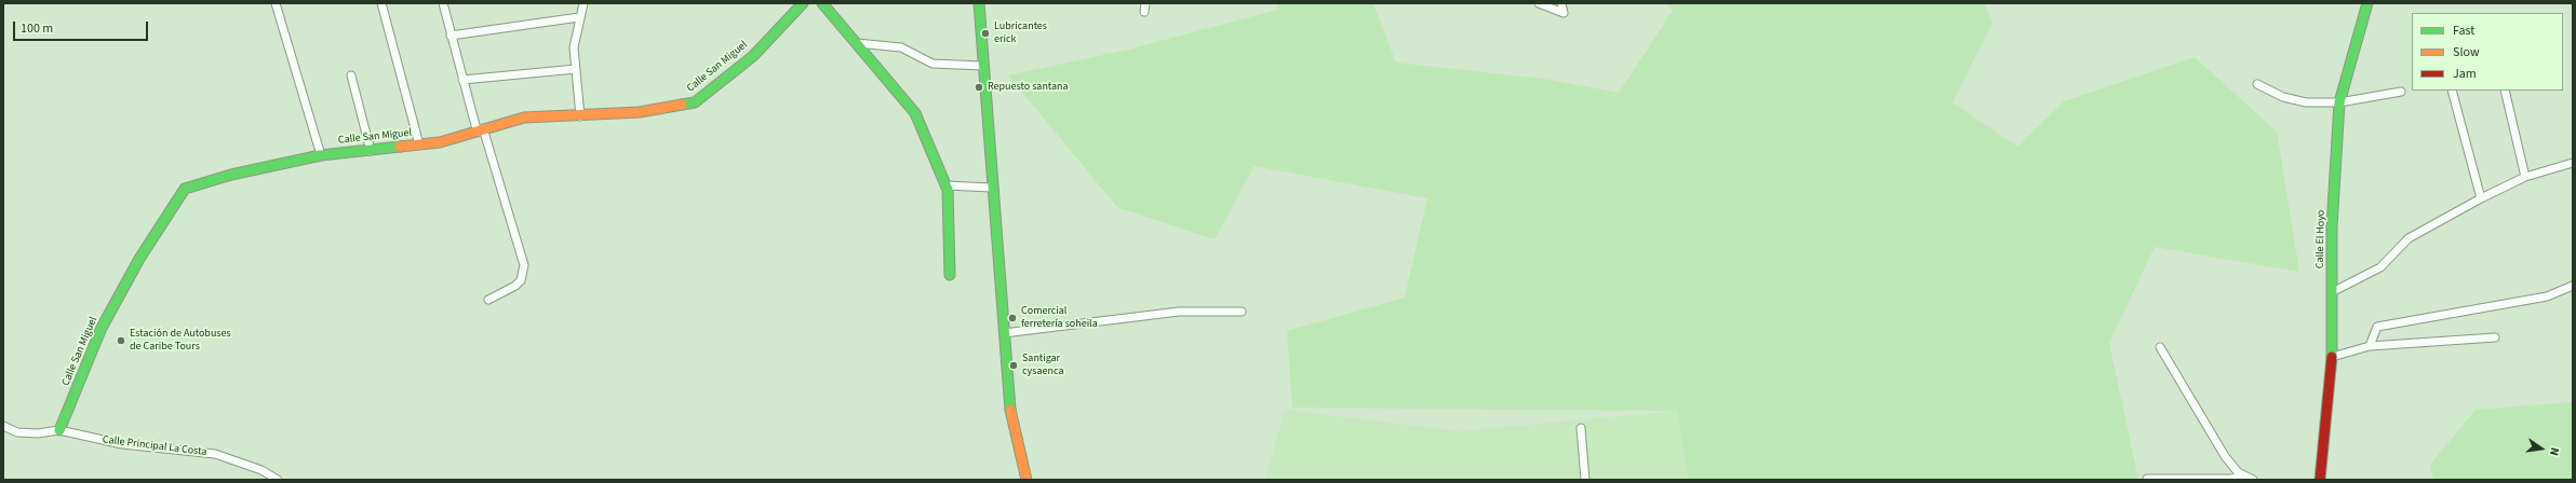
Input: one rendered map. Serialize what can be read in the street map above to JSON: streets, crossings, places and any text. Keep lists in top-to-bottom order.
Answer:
{
  "streets": {
    "street": ["Calle San Miguel", "Calle El Hoyo", "Calle Principal La Costa"]
  },
  "crossings": [
    ["Calle San Miguel", "Calle Principal La Costa"]
  ],
  "places": [
    "Lubricantes erick",
    "Repuesto santana",
    "Comercial ferretería soheila",
    "Estación de Autobuses de Caribe Tours",
    "Santigar cysaenca"
  ],
  "legend": ["Fast", "Slow", "Jam"],
  "scale_bar": "100 m",
  "north": "right"
}
